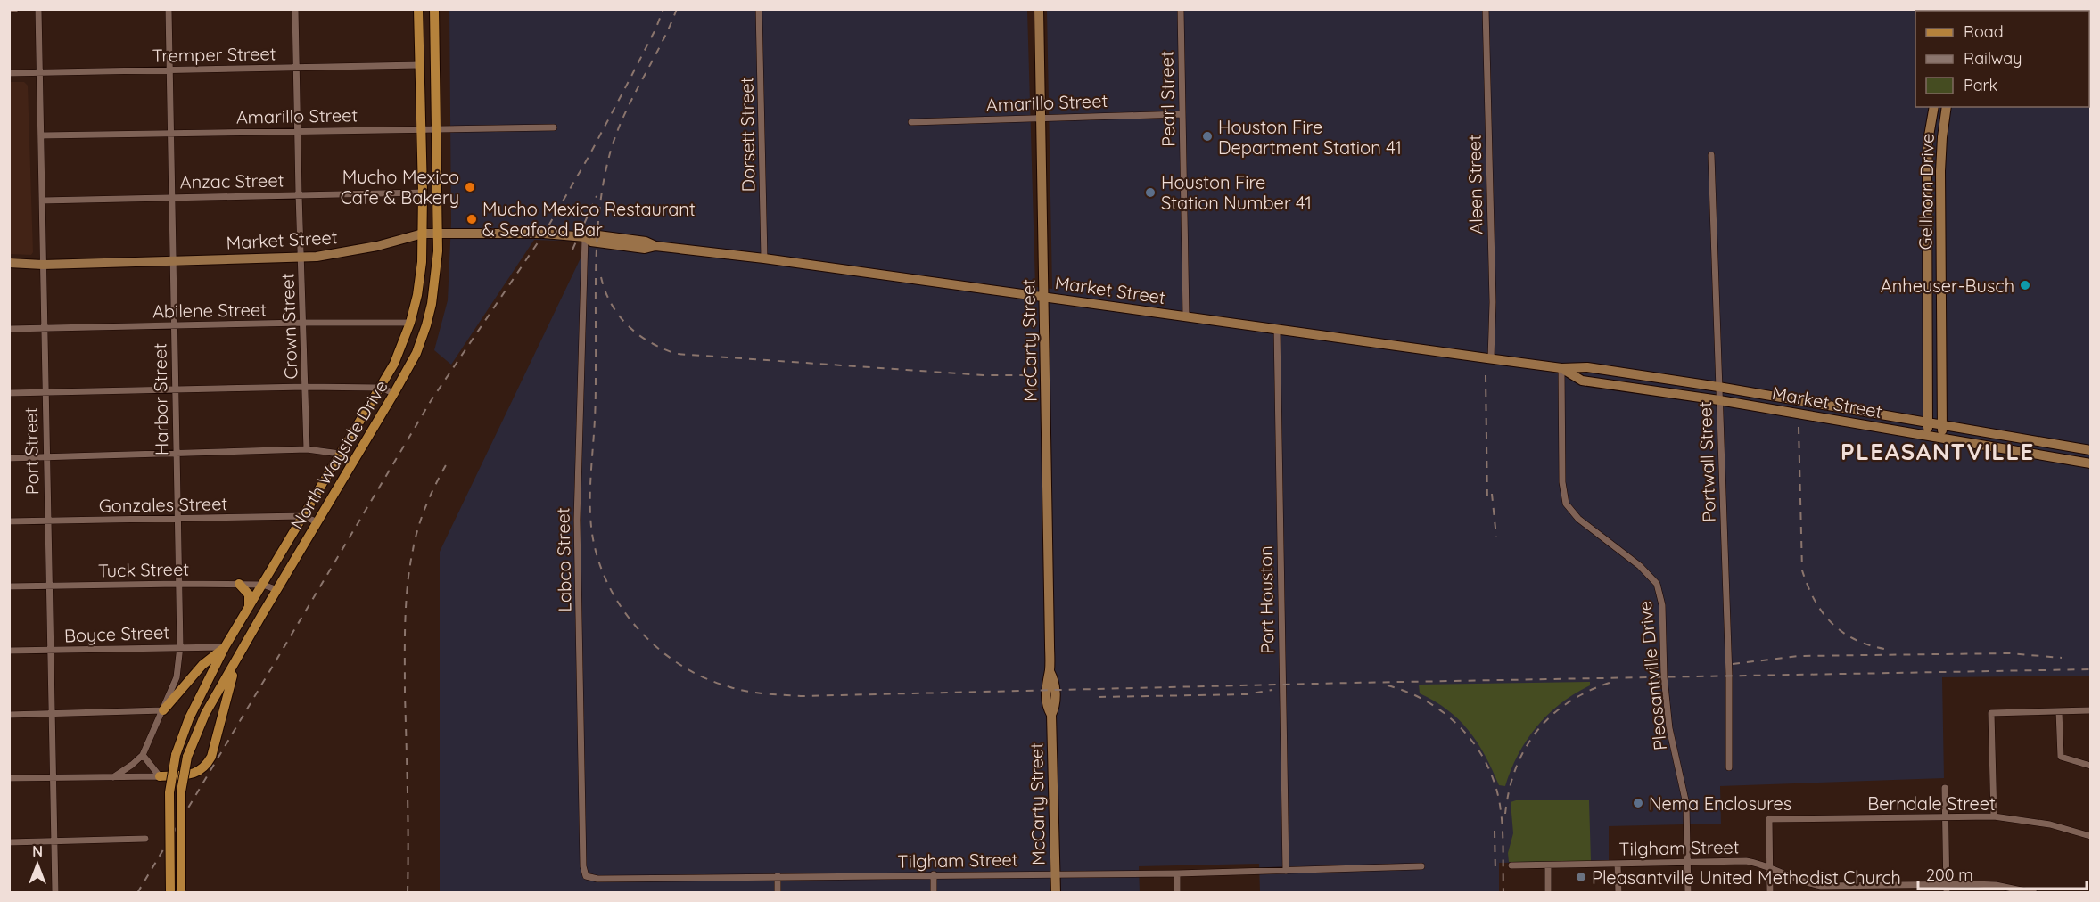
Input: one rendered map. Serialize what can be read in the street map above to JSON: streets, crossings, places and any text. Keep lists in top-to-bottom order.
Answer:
{
  "streets": {
    "main road": [
      "Gellhorn Drive",
      "Market Street",
      "McCarty Street",
      "North Wayside Drive"
    ],
    "street": [
      "Tremper Street",
      "Pearl Street",
      "Amarillo Street",
      "Dorsett Street",
      "Anzac Street",
      "Aleen Street",
      "Abilene Street",
      "Crown Street",
      "Harbor Street",
      "Port Street",
      "Portwall Street",
      "Gonzales Street",
      "Labco Street",
      "Tuck Street",
      "Port Houston",
      "Boyce Street",
      "Pleasantville Drive",
      "Berndale Street",
      "Tilgham Street"
    ]
  },
  "crossings": [
    ["Tremper Street", "Crown Street"],
    ["Tremper Street", "Harbor Street"],
    ["Tremper Street", "Port Street"],
    ["Tremper Street", "North Wayside Drive"],
    ["Pearl Street", "Amarillo Street"],
    ["Pearl Street", "Market Street"],
    ["Amarillo Street", "Crown Street"],
    ["Amarillo Street", "McCarty Street"],
    ["Amarillo Street", "Harbor Street"],
    ["Amarillo Street", "Port Street"],
    ["Amarillo Street", "North Wayside Drive"],
    ["Dorsett Street", "Market Street"],
    ["Anzac Street", "Crown Street"],
    ["Anzac Street", "Harbor Street"],
    ["Anzac Street", "Port Street"],
    ["Anzac Street", "North Wayside Drive"],
    ["Aleen Street", "Market Street"],
    ["Gellhorn Drive", "Market Street"],
    ["Market Street", "Crown Street"],
    ["Market Street", "McCarty Street"],
    ["Market Street", "Harbor Street"],
    ["Market Street", "Port Street"],
    ["Market Street", "North Wayside Drive"],
    ["Market Street", "Portwall Street"],
    ["Market Street", "Labco Street"],
    ["Market Street", "Port Houston"],
    ["Market Street", "Pleasantville Drive"],
    ["Abilene Street", "Crown Street"],
    ["Abilene Street", "Harbor Street"],
    ["Abilene Street", "Port Street"],
    ["Abilene Street", "North Wayside Drive"],
    ["McCarty Street", "Tilgham Street"],
    ["Harbor Street", "Gonzales Street"],
    ["Harbor Street", "Tuck Street"],
    ["Harbor Street", "Boyce Street"],
    ["Port Street", "Gonzales Street"],
    ["Port Street", "Tuck Street"],
    ["Port Street", "Boyce Street"],
    ["North Wayside Drive", "Gonzales Street"],
    ["North Wayside Drive", "Tuck Street"],
    ["North Wayside Drive", "Boyce Street"],
    ["Labco Street", "Tilgham Street"],
    ["Port Houston", "Tilgham Street"],
    ["Pleasantville Drive", "Tilgham Street"],
    ["Berndale Street", "Tilgham Street"]
  ],
  "districts": ["PLEASANTVILLE"],
  "places": [
    "Houston Fire Department Station 41",
    "Mucho Mexico Cafe & Bakery",
    "Houston Fire Station Number 41",
    "Mucho Mexico Restaurant & Seafood Bar",
    "Anheuser-Busch",
    "Nema Enclosures",
    "Pleasantville United Methodist Church"
  ],
  "legend": ["Road", "Railway", "Park"],
  "scale_bar": "200 m",
  "north": "top"
}
